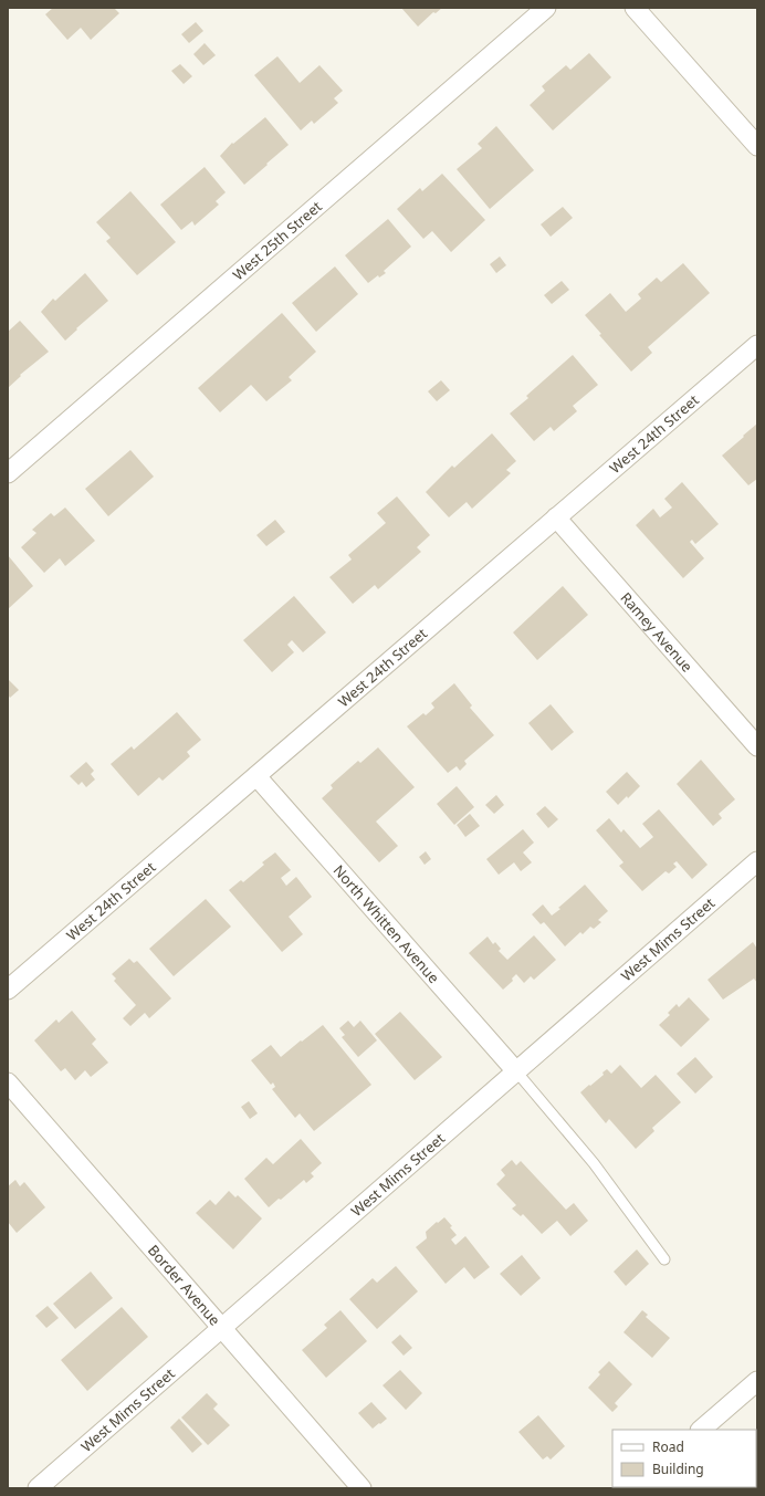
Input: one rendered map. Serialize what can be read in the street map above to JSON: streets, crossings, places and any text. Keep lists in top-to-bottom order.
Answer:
{
  "streets": {
    "street": [
      "West 25th Street",
      "West 24th Street",
      "Ramey Avenue",
      "North Whitten Avenue",
      "West Mims Street",
      "Border Avenue"
    ]
  },
  "crossings": [
    ["West 24th Street", "Ramey Avenue"],
    ["West 24th Street", "North Whitten Avenue"],
    ["North Whitten Avenue", "West Mims Street"],
    ["West Mims Street", "Border Avenue"]
  ],
  "legend": ["Road", "Building"]
}
